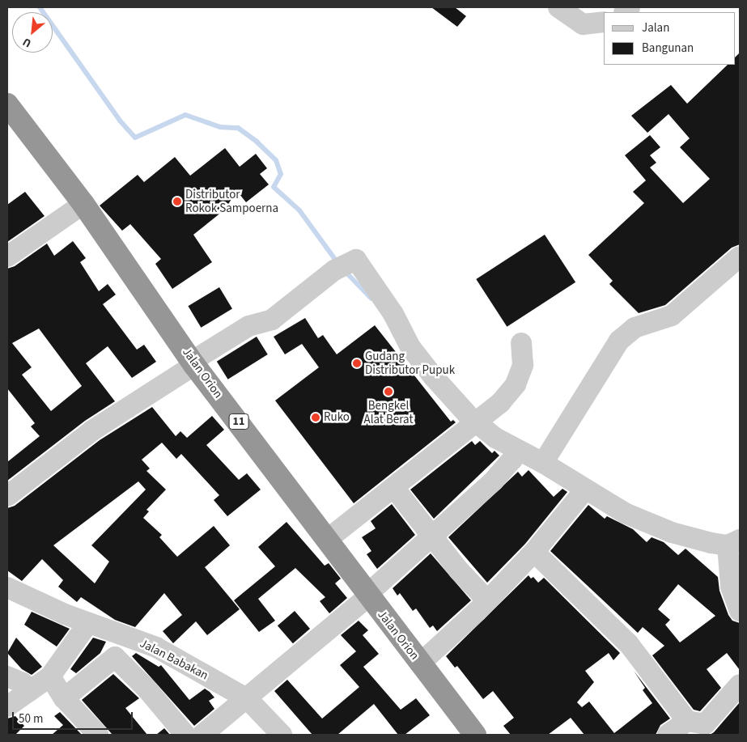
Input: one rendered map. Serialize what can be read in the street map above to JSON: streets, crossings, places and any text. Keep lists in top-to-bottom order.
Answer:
{
  "streets": {
    "highway": ["Jalan Orion", "11"],
    "street": ["Jalan Babakan"]
  },
  "places": [
    "Distributor Rokok Sampoerna",
    "Gudang Distributor Pupuk",
    "Bengkel Alat Berat",
    "Ruko"
  ],
  "legend": ["Jalan", "Bangunan"],
  "scale_bar": "50 m",
  "north": "bottom left"
}
